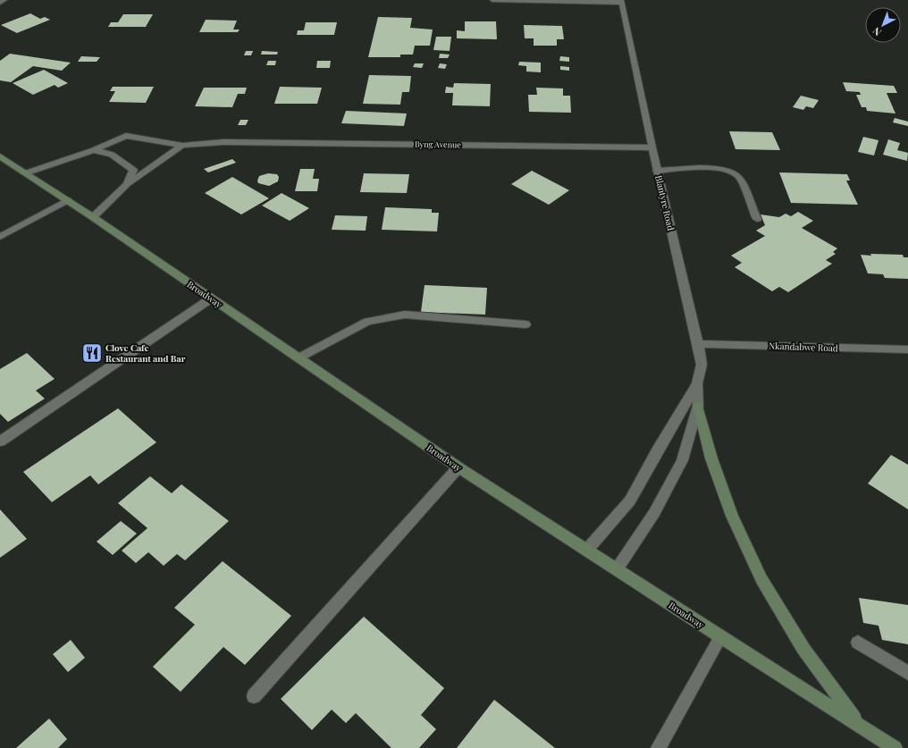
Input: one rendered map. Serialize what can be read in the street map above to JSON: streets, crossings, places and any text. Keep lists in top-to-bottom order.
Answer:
{
  "streets": {
    "main road": ["Broadway"],
    "street": ["Byng Avenue", "Blantyre Road", "Nkandabwe Road"]
  },
  "crossings": [
    ["Byng Avenue", "Blantyre Road"],
    ["Blantyre Road", "Broadway"],
    ["Blantyre Road", "Nkandabwe Road"]
  ],
  "places": {
    "restaurant": ["Clove Cafe Restaurant and Bar"]
  },
  "north": "bottom left"
}
